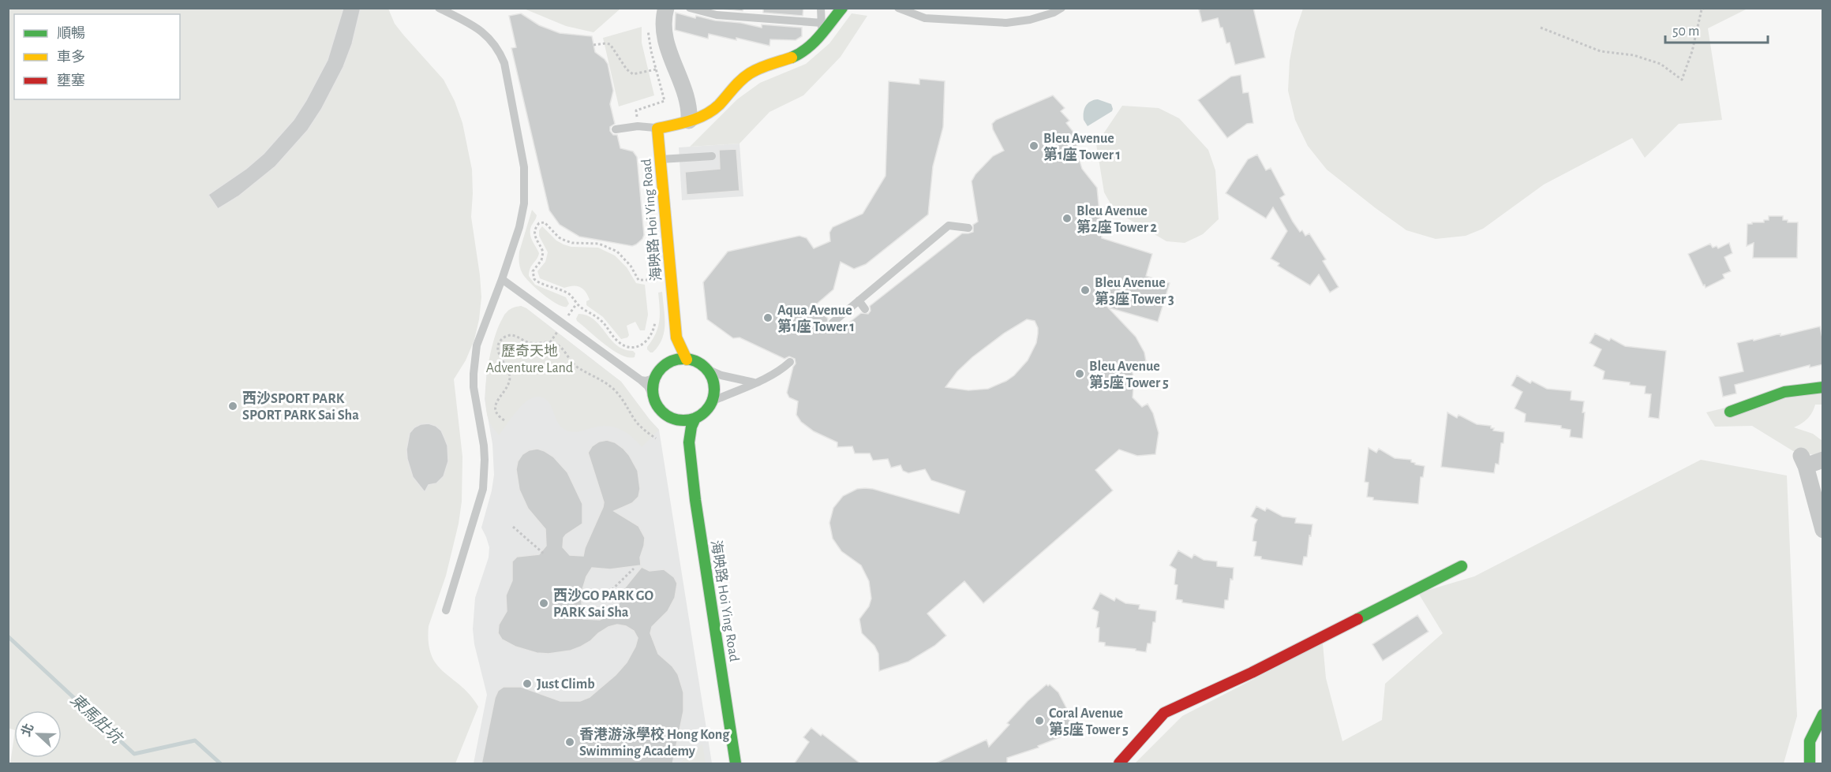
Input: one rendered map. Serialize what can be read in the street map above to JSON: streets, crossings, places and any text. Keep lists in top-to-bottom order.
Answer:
{
  "streets": {
    "street": ["海映路 Hoi Ying Road"]
  },
  "water": ["東馬肚坑"],
  "parks": ["歷奇天地 Adventure Land"],
  "places": [
    "Bleu Avenue 第1座 Tower 1",
    "Bleu Avenue 第2座 Tower 2",
    "Bleu Avenue 第3座 Tower 3",
    "Aqua Avenue 第1座 Tower 1",
    "Bleu Avenue 第5座 Tower 5",
    "西沙SPORT PARK SPORT PARK Sai Sha",
    "西沙GO PARK GO PARK Sai Sha",
    "Just Climb",
    "Coral Avenue 第5座 Tower 5",
    "香港游泳學校 Hong Kong Swimming Academy"
  ],
  "legend": ["順暢", "車多", "壅塞"],
  "scale_bar": "50 m",
  "north": "left"
}
